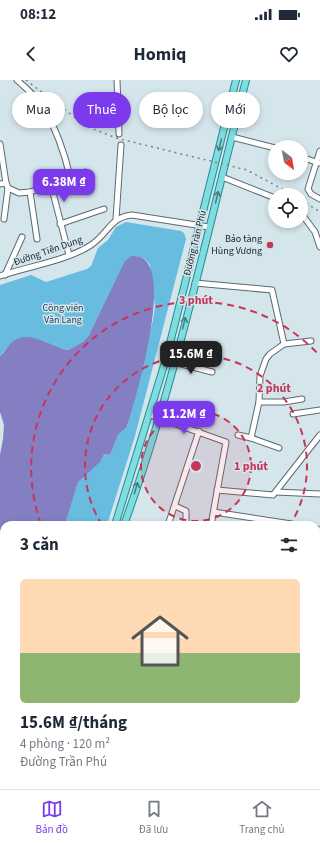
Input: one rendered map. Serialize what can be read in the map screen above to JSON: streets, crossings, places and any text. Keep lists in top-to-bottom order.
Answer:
{
  "streets": {
    "main road": ["Đường Trần Phú"],
    "street": ["Đường Tiên Dung"]
  },
  "parks": ["Công viên Văn Lang"],
  "places": ["Bảo tàng Hùng Vương"],
  "north": "bottom right",
  "page": {
    "status": "08:12",
    "header": "Homiq",
    "chip": [
      "Mua",
      "Thuê",
      "Bộ lọc",
      "Mới"
    ],
    "price": ["6.38M ₫", "15.6M ₫", "11.2M ₫"],
    "heading": "3 căn",
    "list": [
      {
        "name": "15.6M ₫/tháng",
        "note": "4 phòng · 120 m² · Đường Trần Phú"
      }
    ],
    "tabs": ["Bản đồ", "Đã lưu", "Trang chủ"]
  },
  "rings": ["3 phút", "2 phút", "1 phút"]
}
